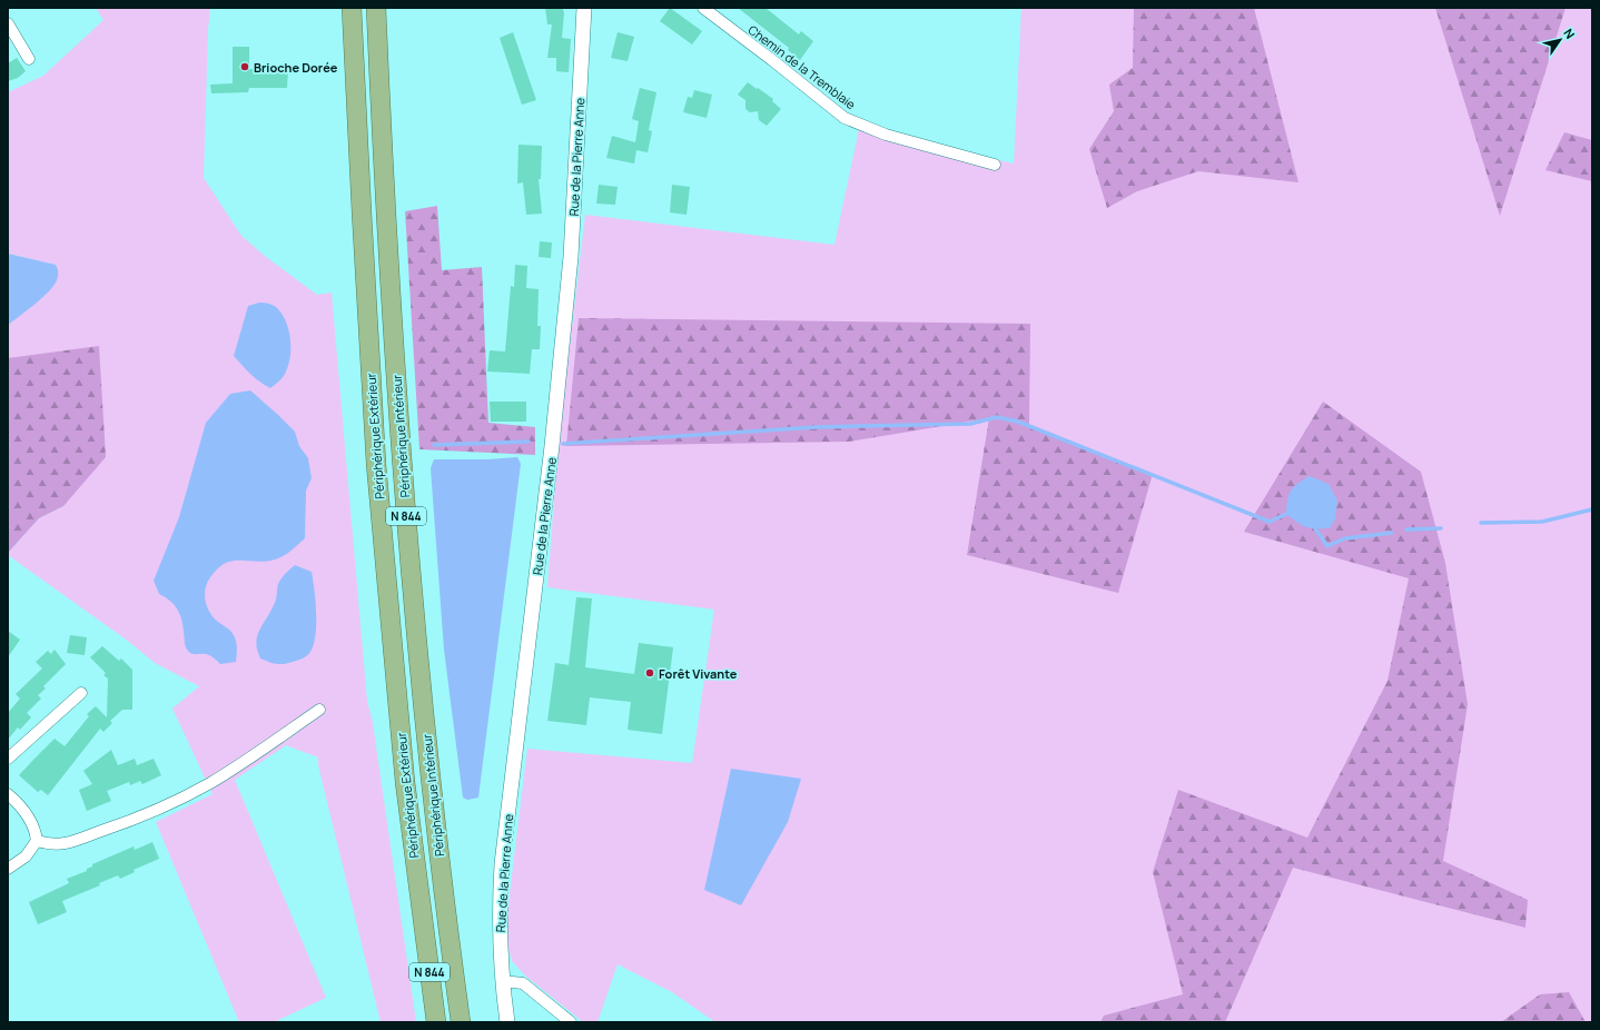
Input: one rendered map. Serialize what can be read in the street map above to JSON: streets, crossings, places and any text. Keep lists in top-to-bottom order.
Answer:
{
  "streets": {
    "highway": ["Périphérique Extérieur", "Périphérique Intérieur", "N 844"],
    "street": ["Chemin de la Tremblaie", "Rue de la Pierre Anne"]
  },
  "places": ["Brioche Dorée", "Forêt Vivante"],
  "north": "top right"
}
